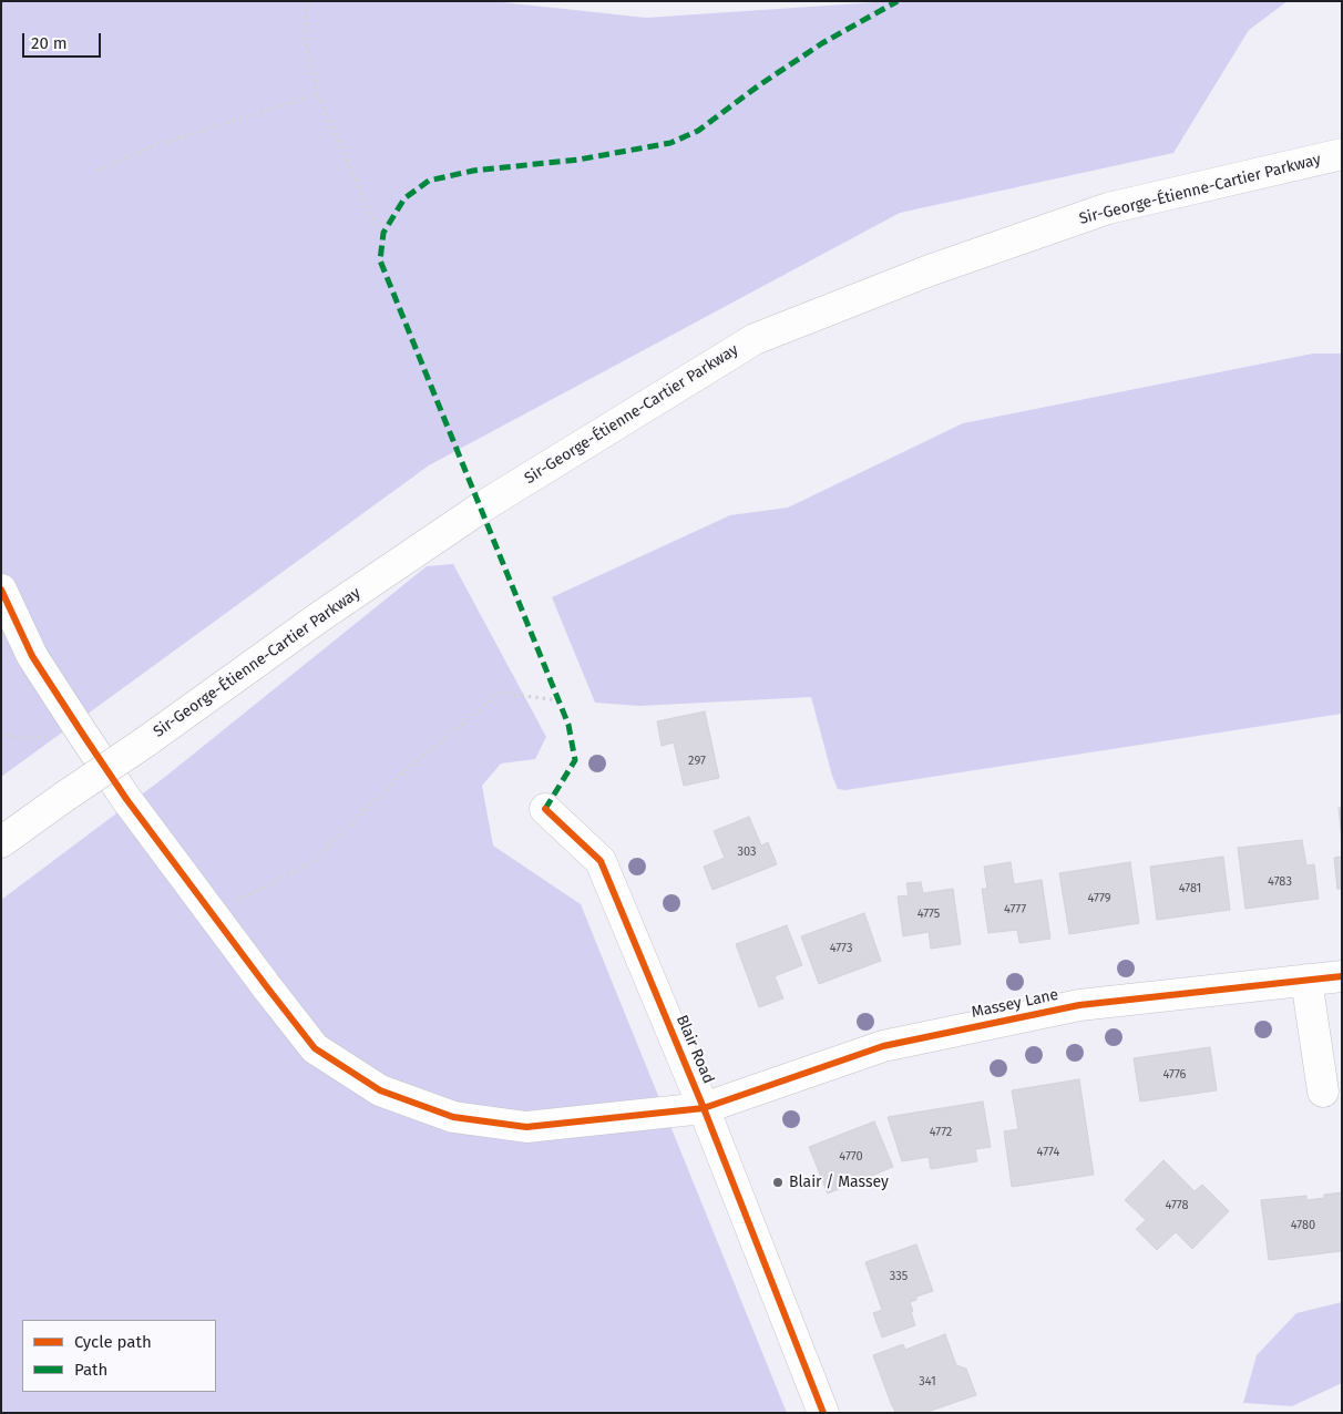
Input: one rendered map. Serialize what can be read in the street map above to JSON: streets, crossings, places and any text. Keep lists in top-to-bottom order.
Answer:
{
  "streets": {
    "street": ["Sir-George-Étienne-Cartier Parkway", "Massey Lane", "Blair Road"]
  },
  "crossings": [
    ["Massey Lane", "Blair Road"]
  ],
  "places": ["Blair / Massey"],
  "house_numbers": [
    "297",
    "303",
    "4783",
    "4781",
    "4779",
    "4777",
    "4775",
    "4773",
    "4776",
    "4772",
    "4774",
    "4770",
    "4778",
    "4780",
    "335",
    "341"
  ],
  "legend": ["Cycle path", "Path"],
  "scale_bar": "20 m"
}
